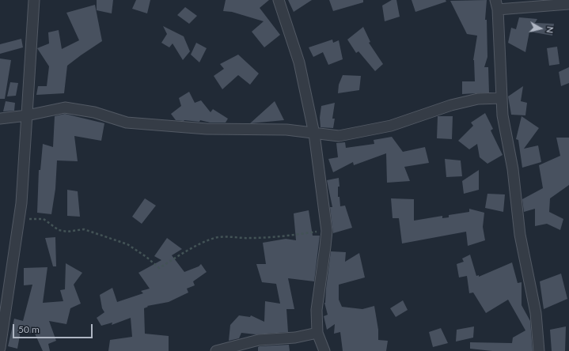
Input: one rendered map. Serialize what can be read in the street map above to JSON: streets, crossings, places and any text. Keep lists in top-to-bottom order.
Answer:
{
  "scale_bar": "50 m",
  "north": "right"
}
